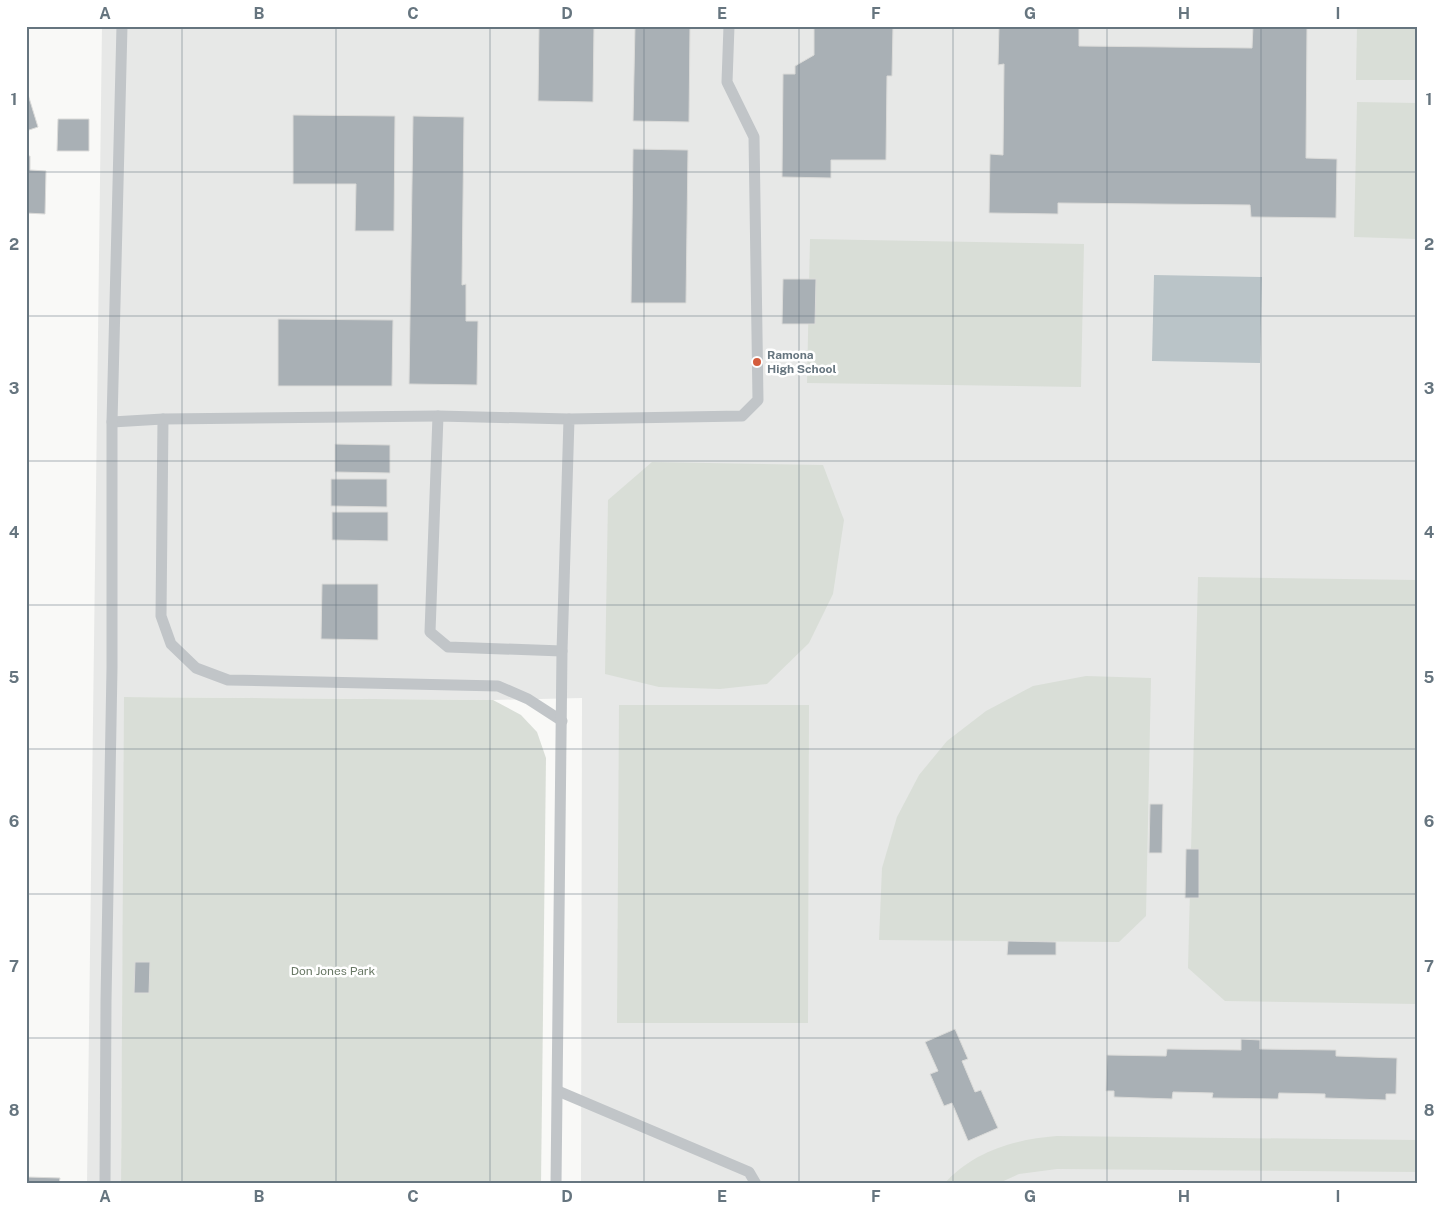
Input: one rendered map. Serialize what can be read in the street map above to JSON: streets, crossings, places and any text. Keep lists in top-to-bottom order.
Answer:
{
  "parks": ["Don Jones Park"],
  "places": ["Ramona High School"],
  "grid": {
    "columns": [
      "A",
      "B",
      "C",
      "D",
      "E",
      "F",
      "G",
      "H",
      "I"
    ],
    "rows": [
      "1",
      "2",
      "3",
      "4",
      "5",
      "6",
      "7",
      "8"
    ]
  }
}
